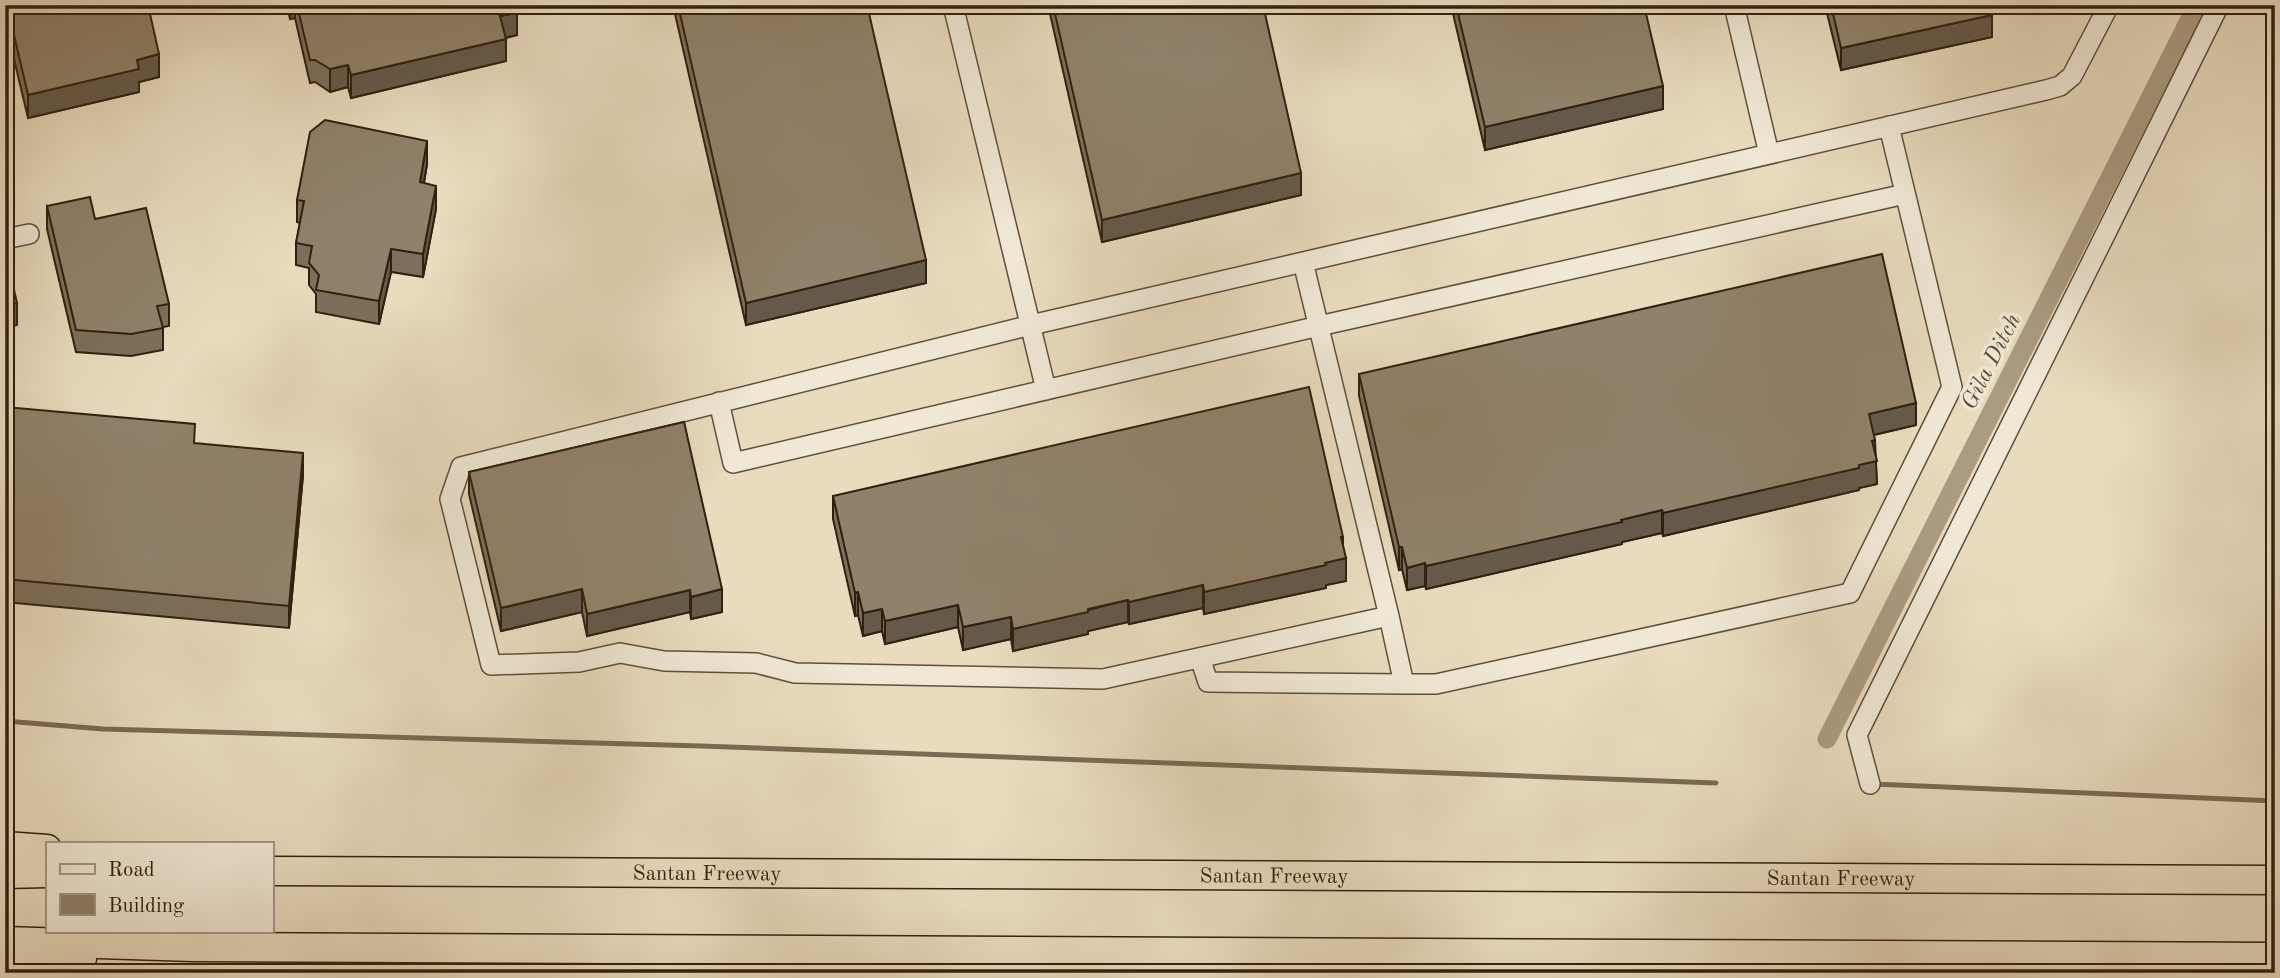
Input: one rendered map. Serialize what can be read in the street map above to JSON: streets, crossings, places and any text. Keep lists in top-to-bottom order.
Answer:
{
  "streets": {
    "highway": ["Santan Freeway"]
  },
  "water": ["Gila Ditch"],
  "legend": ["Road", "Building"]
}
